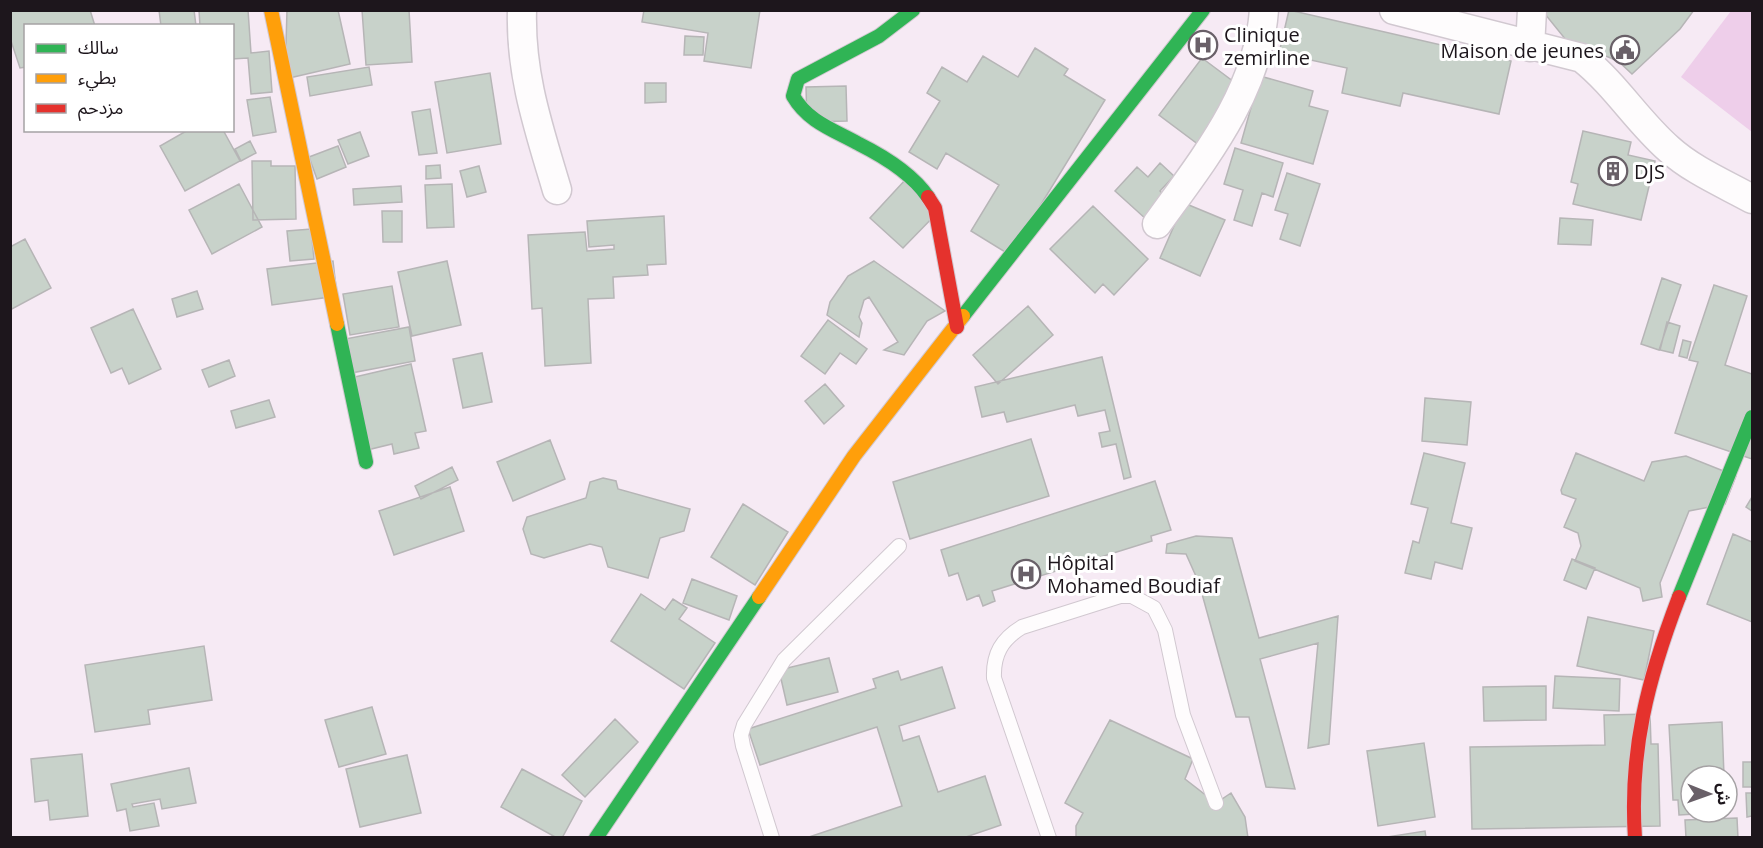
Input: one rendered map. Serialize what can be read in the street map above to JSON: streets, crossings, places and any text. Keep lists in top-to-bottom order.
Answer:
{
  "places": {
    "hospital": ["Clinique zemirline", "Hôpital Mohamed Boudiaf"],
    "public building": ["Maison de jeunes"],
    "building": ["DJS"]
  },
  "legend": ["سالك", "بطيء", "مزدحم"],
  "north": "right"
}
